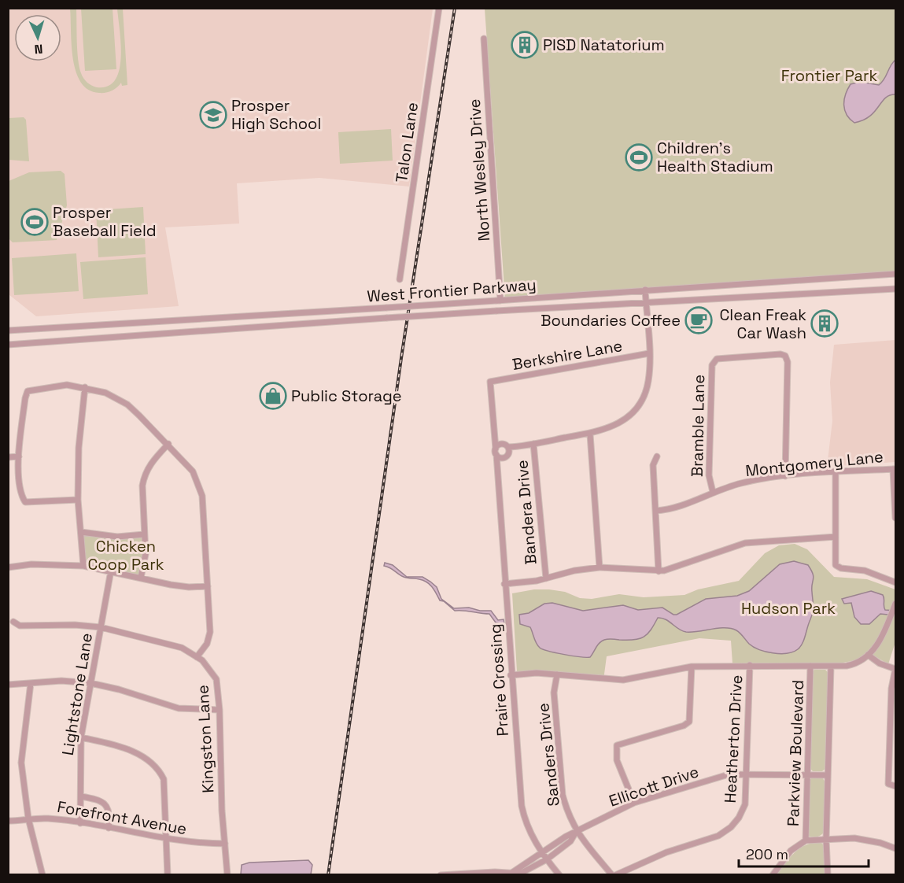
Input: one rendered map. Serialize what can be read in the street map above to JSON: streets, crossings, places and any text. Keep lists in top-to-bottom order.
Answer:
{
  "streets": {
    "street": [
      "Talon Lane",
      "North Wesley Drive",
      "West Frontier Parkway",
      "Berkshire Lane",
      "Bramble Lane",
      "Montgomery Lane",
      "Bandera Drive",
      "Praire Crossing",
      "Lightstone Lane",
      "Kingston Lane",
      "Heatherton Drive",
      "Parkview Boulevard",
      "Sanders Drive",
      "Ellicott Drive",
      "Forefront Avenue"
    ]
  },
  "crossings": [
    ["North Wesley Drive", "West Frontier Parkway"],
    ["Berkshire Lane", "Praire Crossing"],
    ["Bramble Lane", "Montgomery Lane"],
    ["Praire Crossing", "Ellicott Drive"],
    ["Lightstone Lane", "Kingston Lane"],
    ["Lightstone Lane", "Forefront Avenue"],
    ["Kingston Lane", "Forefront Avenue"],
    ["Heatherton Drive", "Sanders Drive"],
    ["Heatherton Drive", "Ellicott Drive"],
    ["Parkview Boulevard", "Ellicott Drive"],
    ["Sanders Drive", "Ellicott Drive"]
  ],
  "parks": ["Frontier Park", "Chicken Coop Park", "Hudson Park"],
  "places": {
    "building": ["PISD Natatorium", "Clean Freak Car Wash"],
    "school or university": ["Prosper High School"],
    "sports": ["Children's Health Stadium", "Prosper Baseball Field"],
    "cafe": ["Boundaries Coffee"],
    "shop": ["Public Storage"]
  },
  "scale_bar": "200 m",
  "north": "bottom"
}
